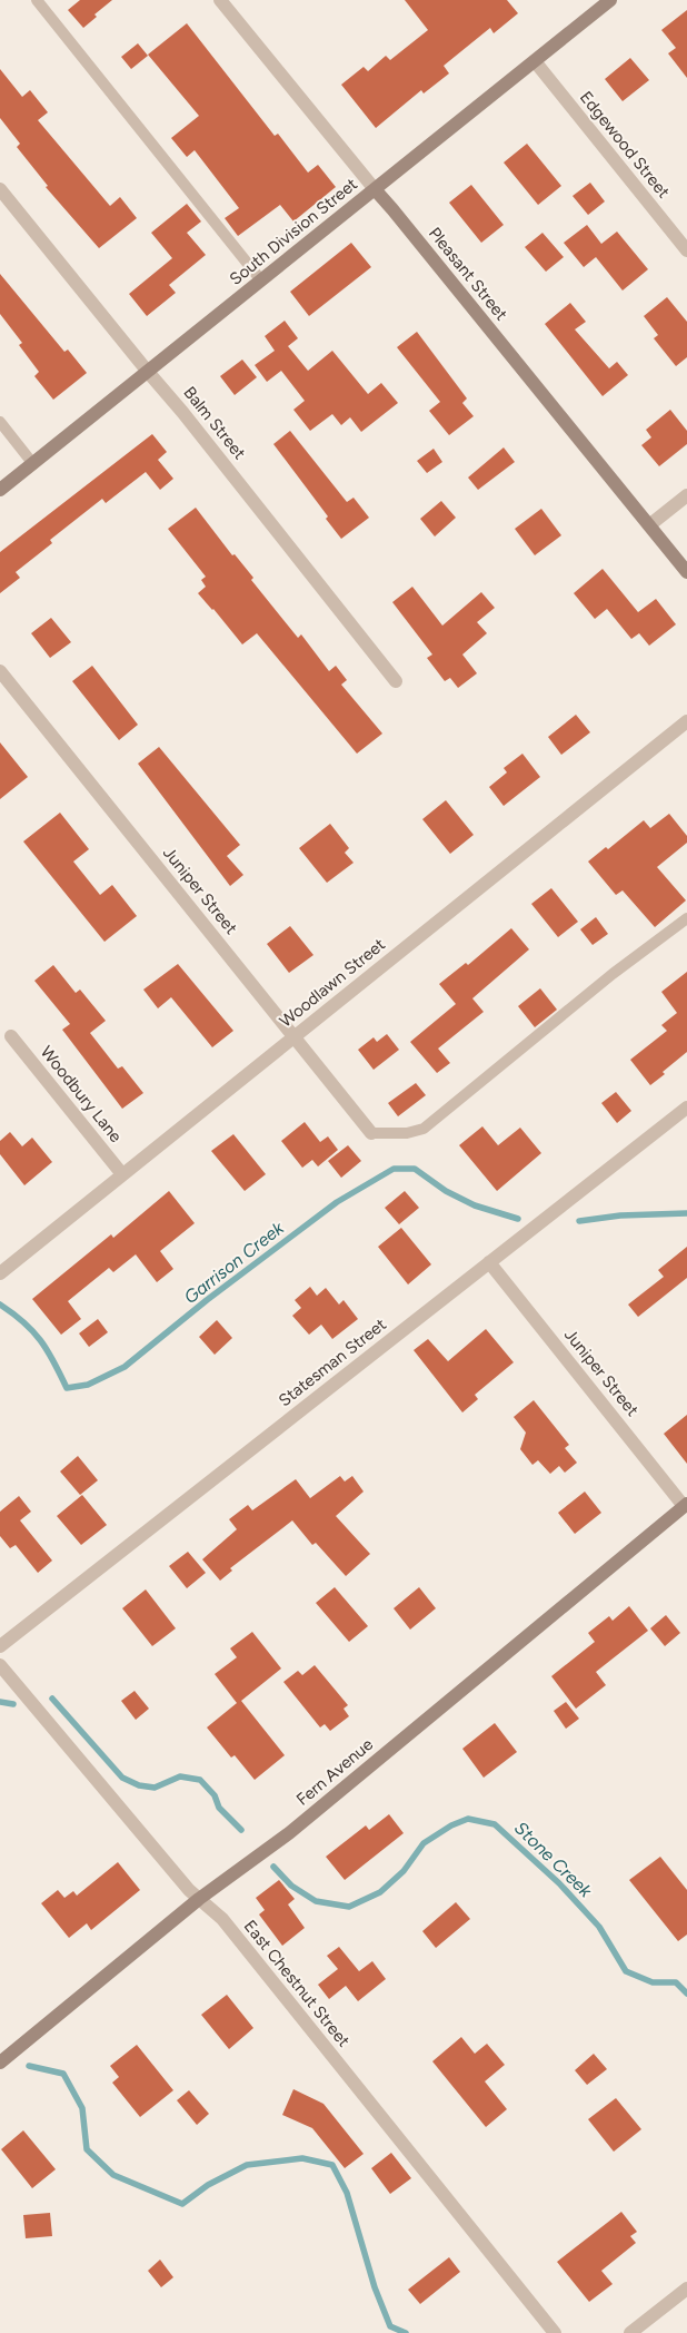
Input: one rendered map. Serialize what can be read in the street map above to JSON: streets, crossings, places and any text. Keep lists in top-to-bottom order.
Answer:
{
  "streets": {
    "street": [
      "Edgewood Street",
      "South Division Street",
      "Pleasant Street",
      "Balm Street",
      "Juniper Street",
      "Woodlawn Street",
      "Woodbury Lane",
      "Statesman Street",
      "Fern Avenue",
      "East Chestnut Street"
    ]
  },
  "crossings": [
    ["Edgewood Street", "South Division Street"],
    ["South Division Street", "Pleasant Street"],
    ["South Division Street", "Balm Street"],
    ["Juniper Street", "Woodlawn Street"],
    ["Juniper Street", "Statesman Street"],
    ["Juniper Street", "Fern Avenue"],
    ["Woodlawn Street", "Woodbury Lane"],
    ["Fern Avenue", "East Chestnut Street"]
  ],
  "water": ["Garrison Creek", "Stone Creek"]
}
